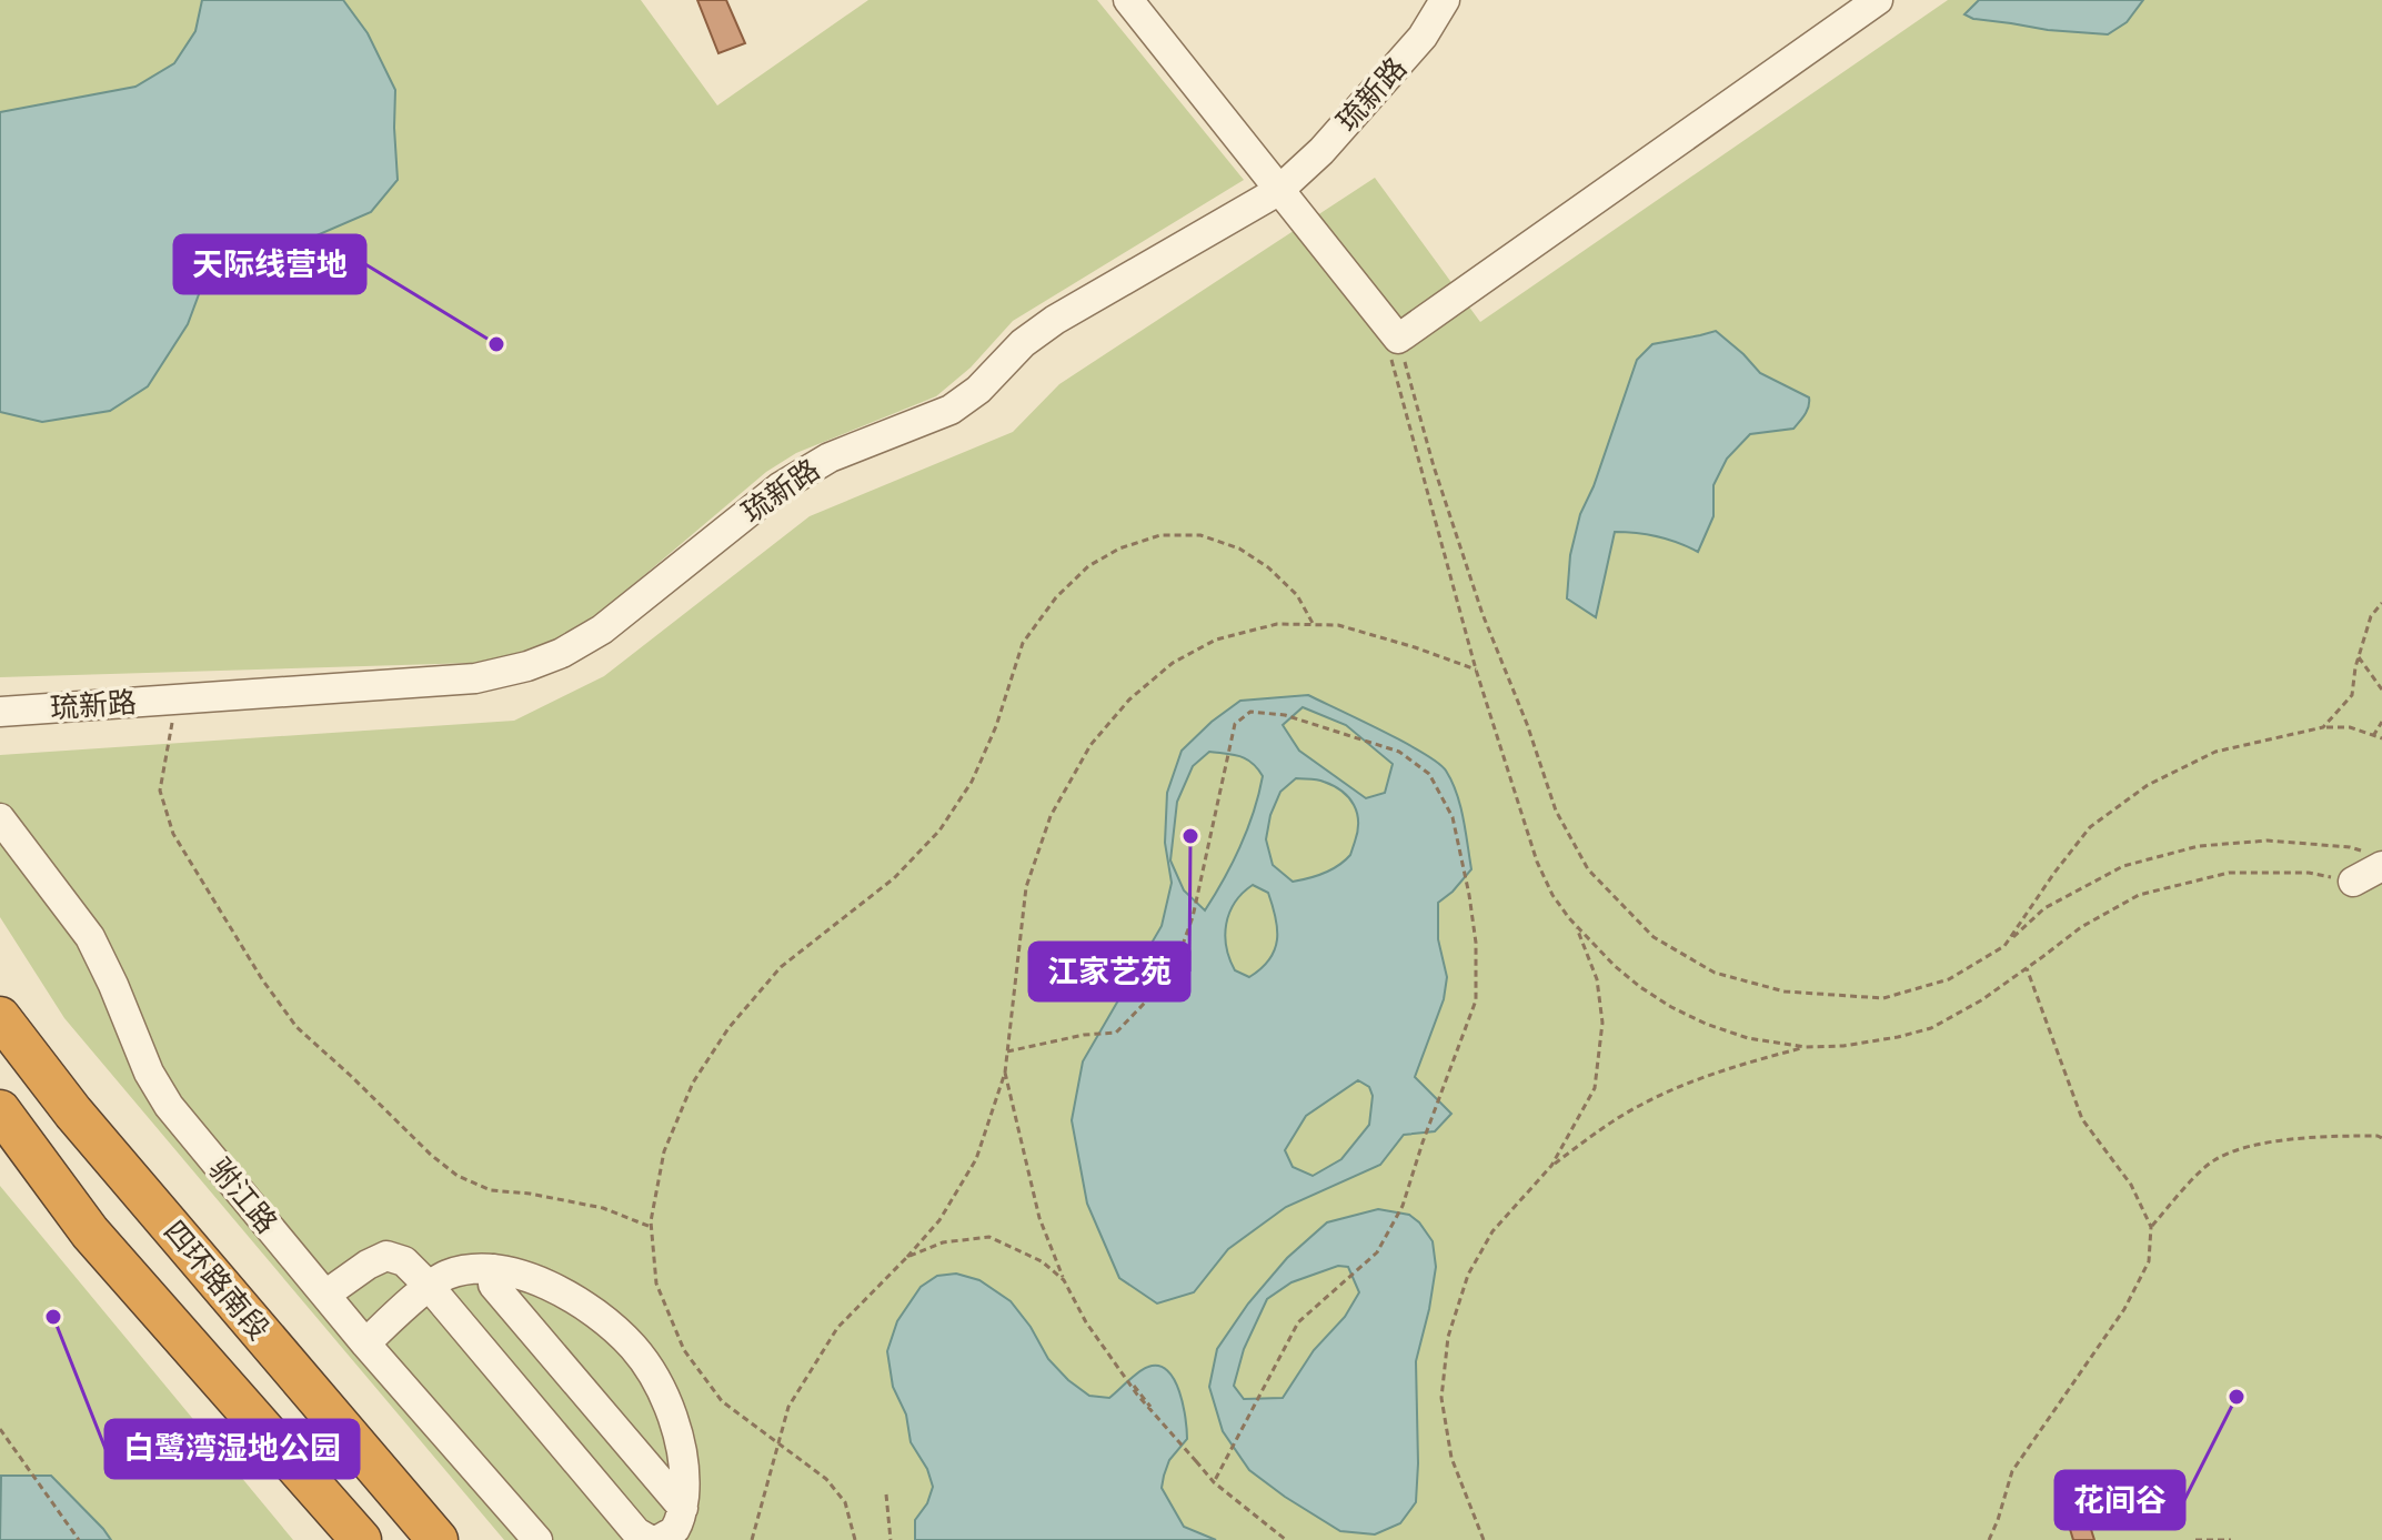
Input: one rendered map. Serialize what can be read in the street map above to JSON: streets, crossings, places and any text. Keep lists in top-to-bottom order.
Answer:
{
  "streets": {
    "highway": ["四环路南段"],
    "street": ["琉新路", "驸江路"]
  },
  "places": [
    "天际线营地",
    "江家艺苑",
    "白鹭湾湿地公园",
    "花间谷"
  ]
}
